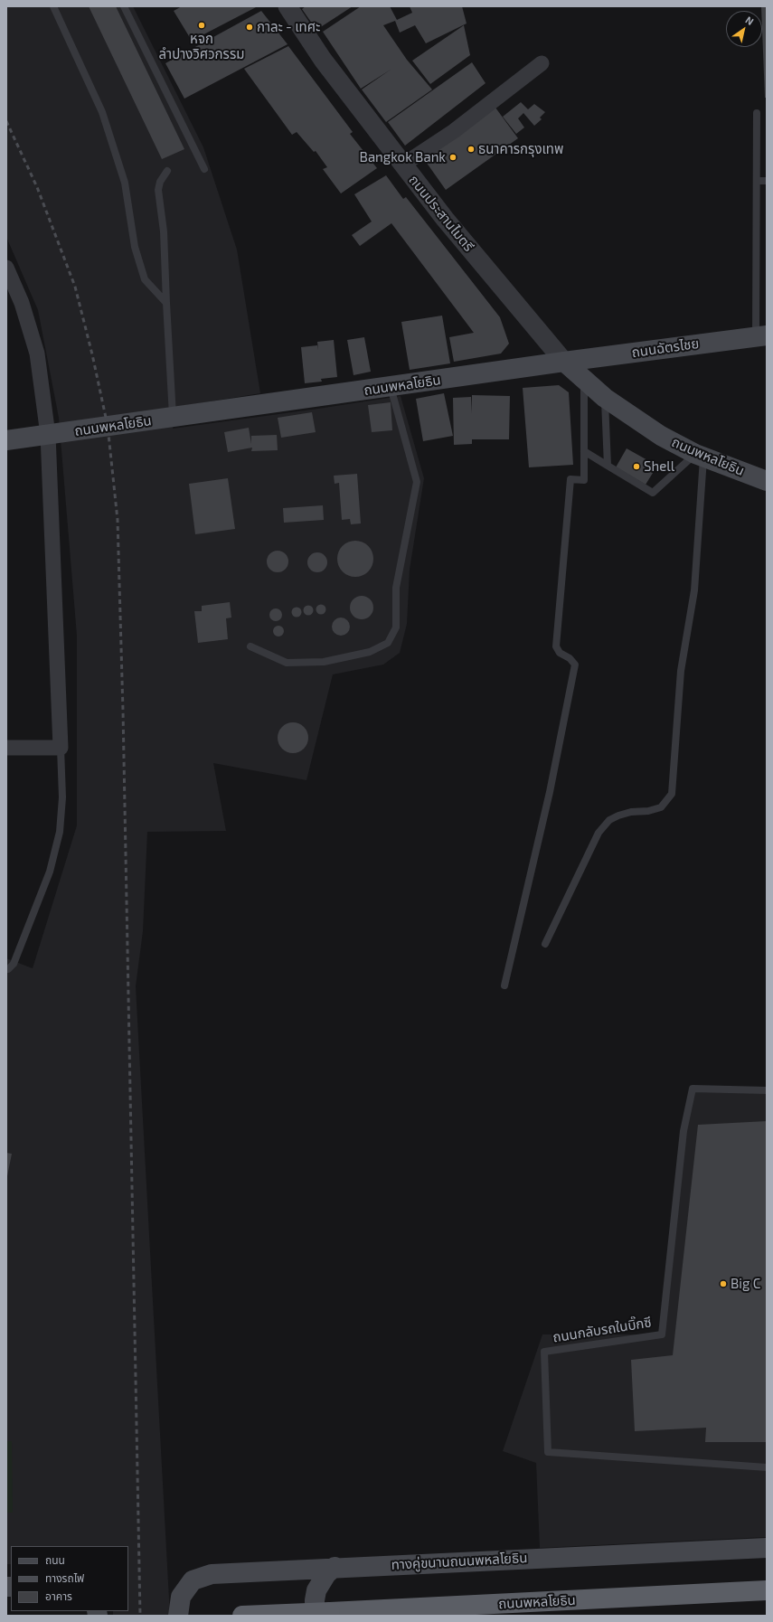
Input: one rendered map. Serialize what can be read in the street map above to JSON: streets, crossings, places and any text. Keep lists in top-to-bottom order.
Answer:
{
  "streets": {
    "highway": ["ถนนพหลโยธิน"],
    "main road": ["ถนนฉัตรไชย", "ทางคู่ขนานถนนพหลโยธิน"],
    "street": ["ถนนประสานไมตรี"],
    "lane": ["ถนนกลับรถในบิ๊กซี"]
  },
  "crossings": [
    ["ถนนประสานไมตรี", "ถนนฉัตรไชย"],
    ["ถนนประสานไมตรี", "ถนนพหลโยธิน"],
    ["ถนนฉัตรไชย", "ถนนพหลโยธิน"]
  ],
  "places": [
    "หจก ลำปางวิศวกรรม",
    "กาละ - เทศะ",
    "ธนาคารกรุงเทพ",
    "Bangkok Bank",
    "Shell",
    "Big C"
  ],
  "legend": ["ถนน", "ทางรถไฟ", "อาคาร"],
  "north": "top right"
}
